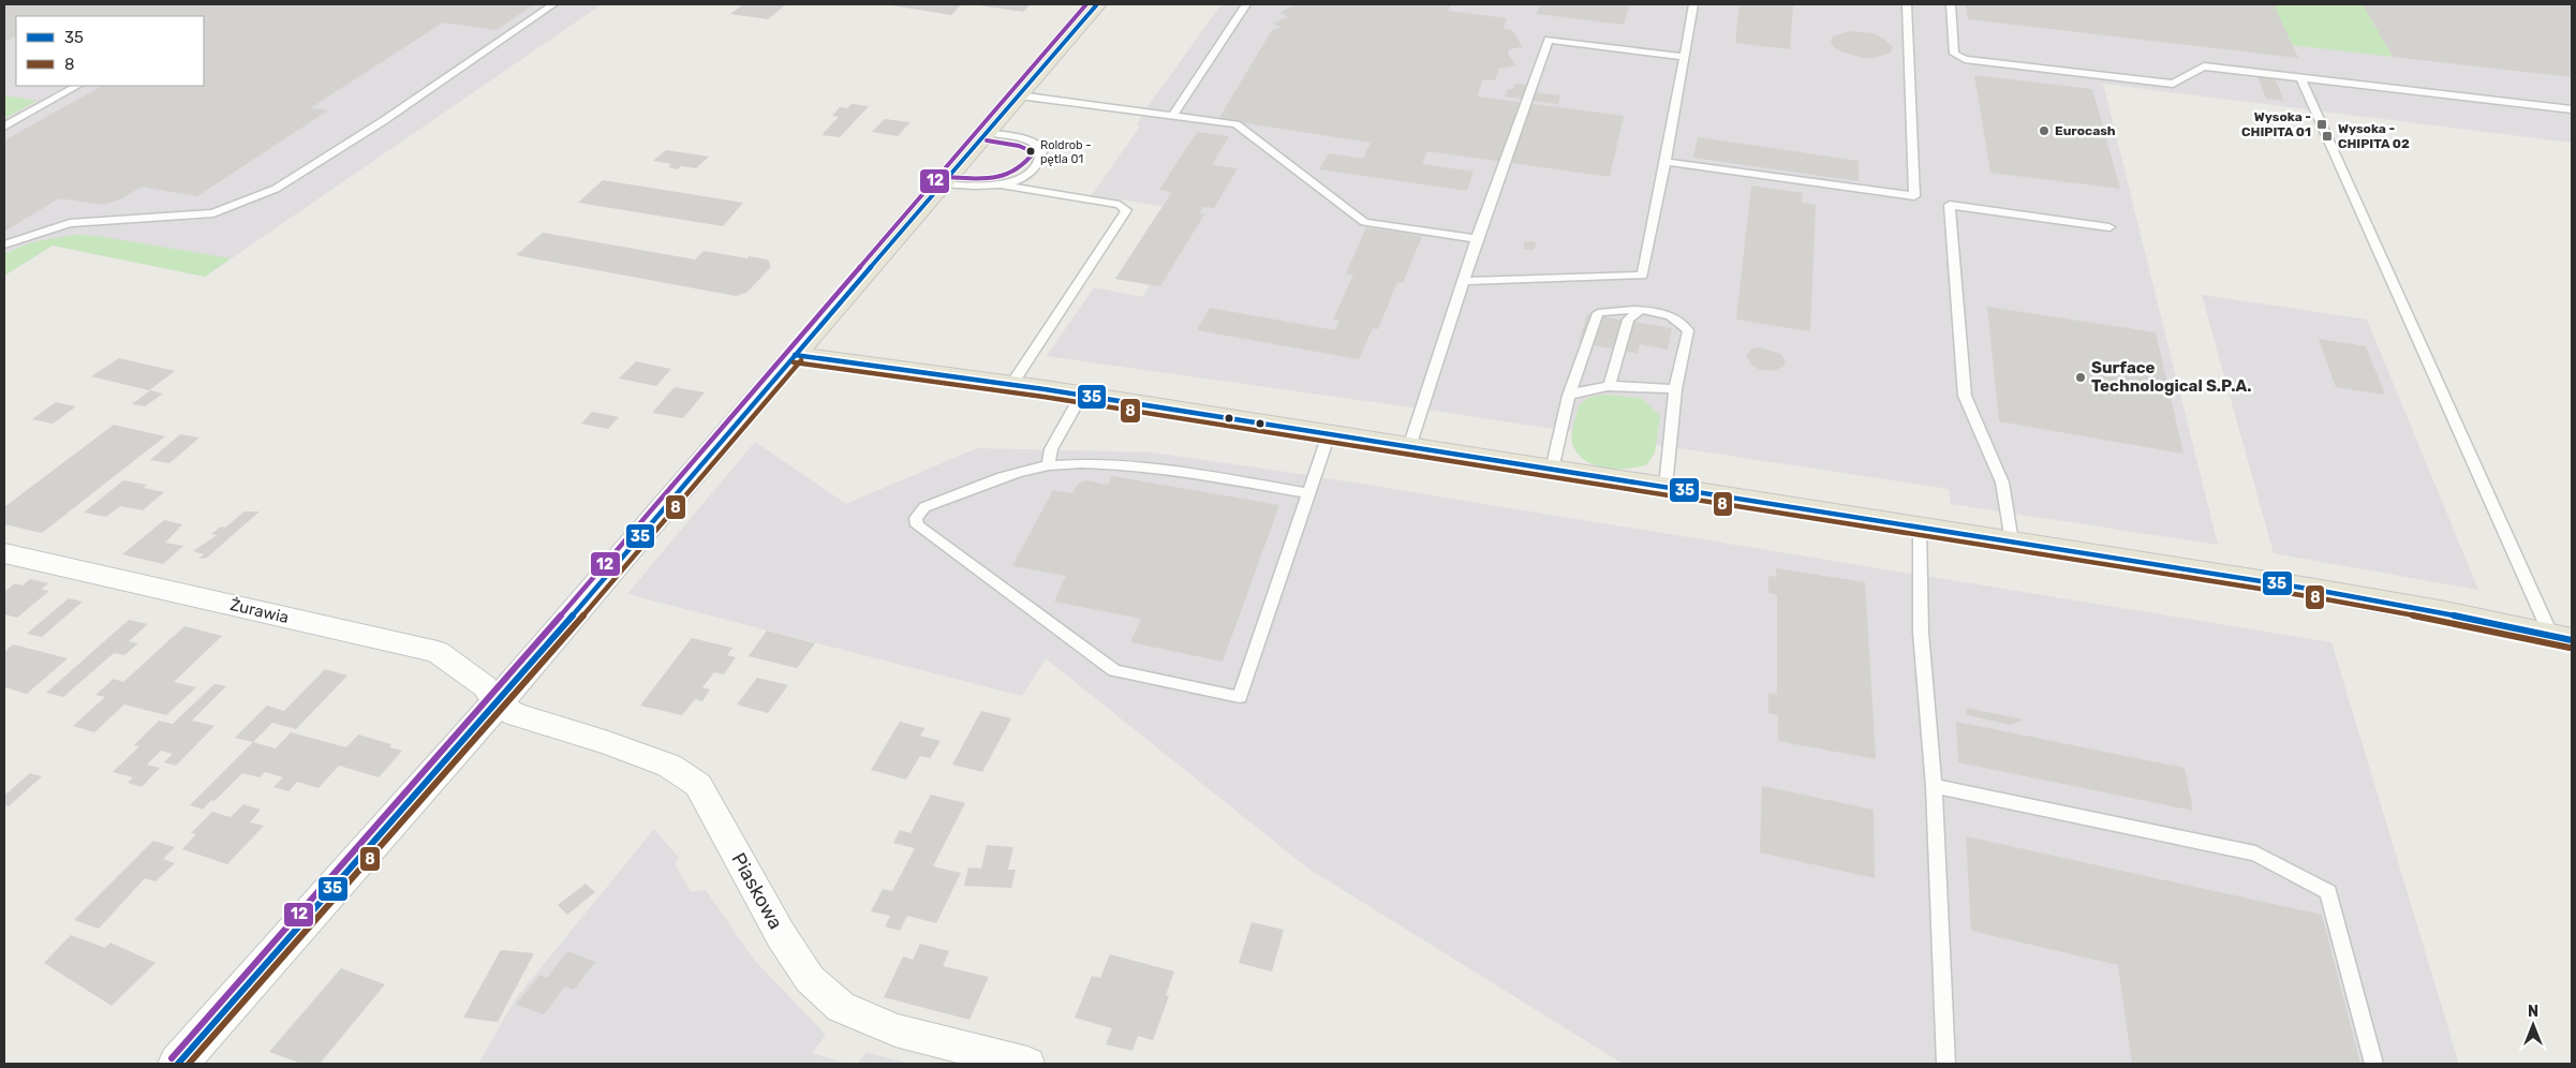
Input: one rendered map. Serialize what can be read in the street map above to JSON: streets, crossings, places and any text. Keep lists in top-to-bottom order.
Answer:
{
  "streets": {
    "street": ["Żurawia", "Piaskowa"]
  },
  "crossings": [
    ["Żurawia", "Piaskowa"]
  ],
  "places": {
    "transit": ["Wysoka - CHIPITA 01", "Wysoka - CHIPITA 02"],
    "other": ["Eurocash", "Roldrob - pętla 01", "Surface Technological S.P.A."]
  },
  "lines": ["transit line 35", "transit line 12", "transit line 8"],
  "legend": ["35", "8"],
  "north": "top"
}
